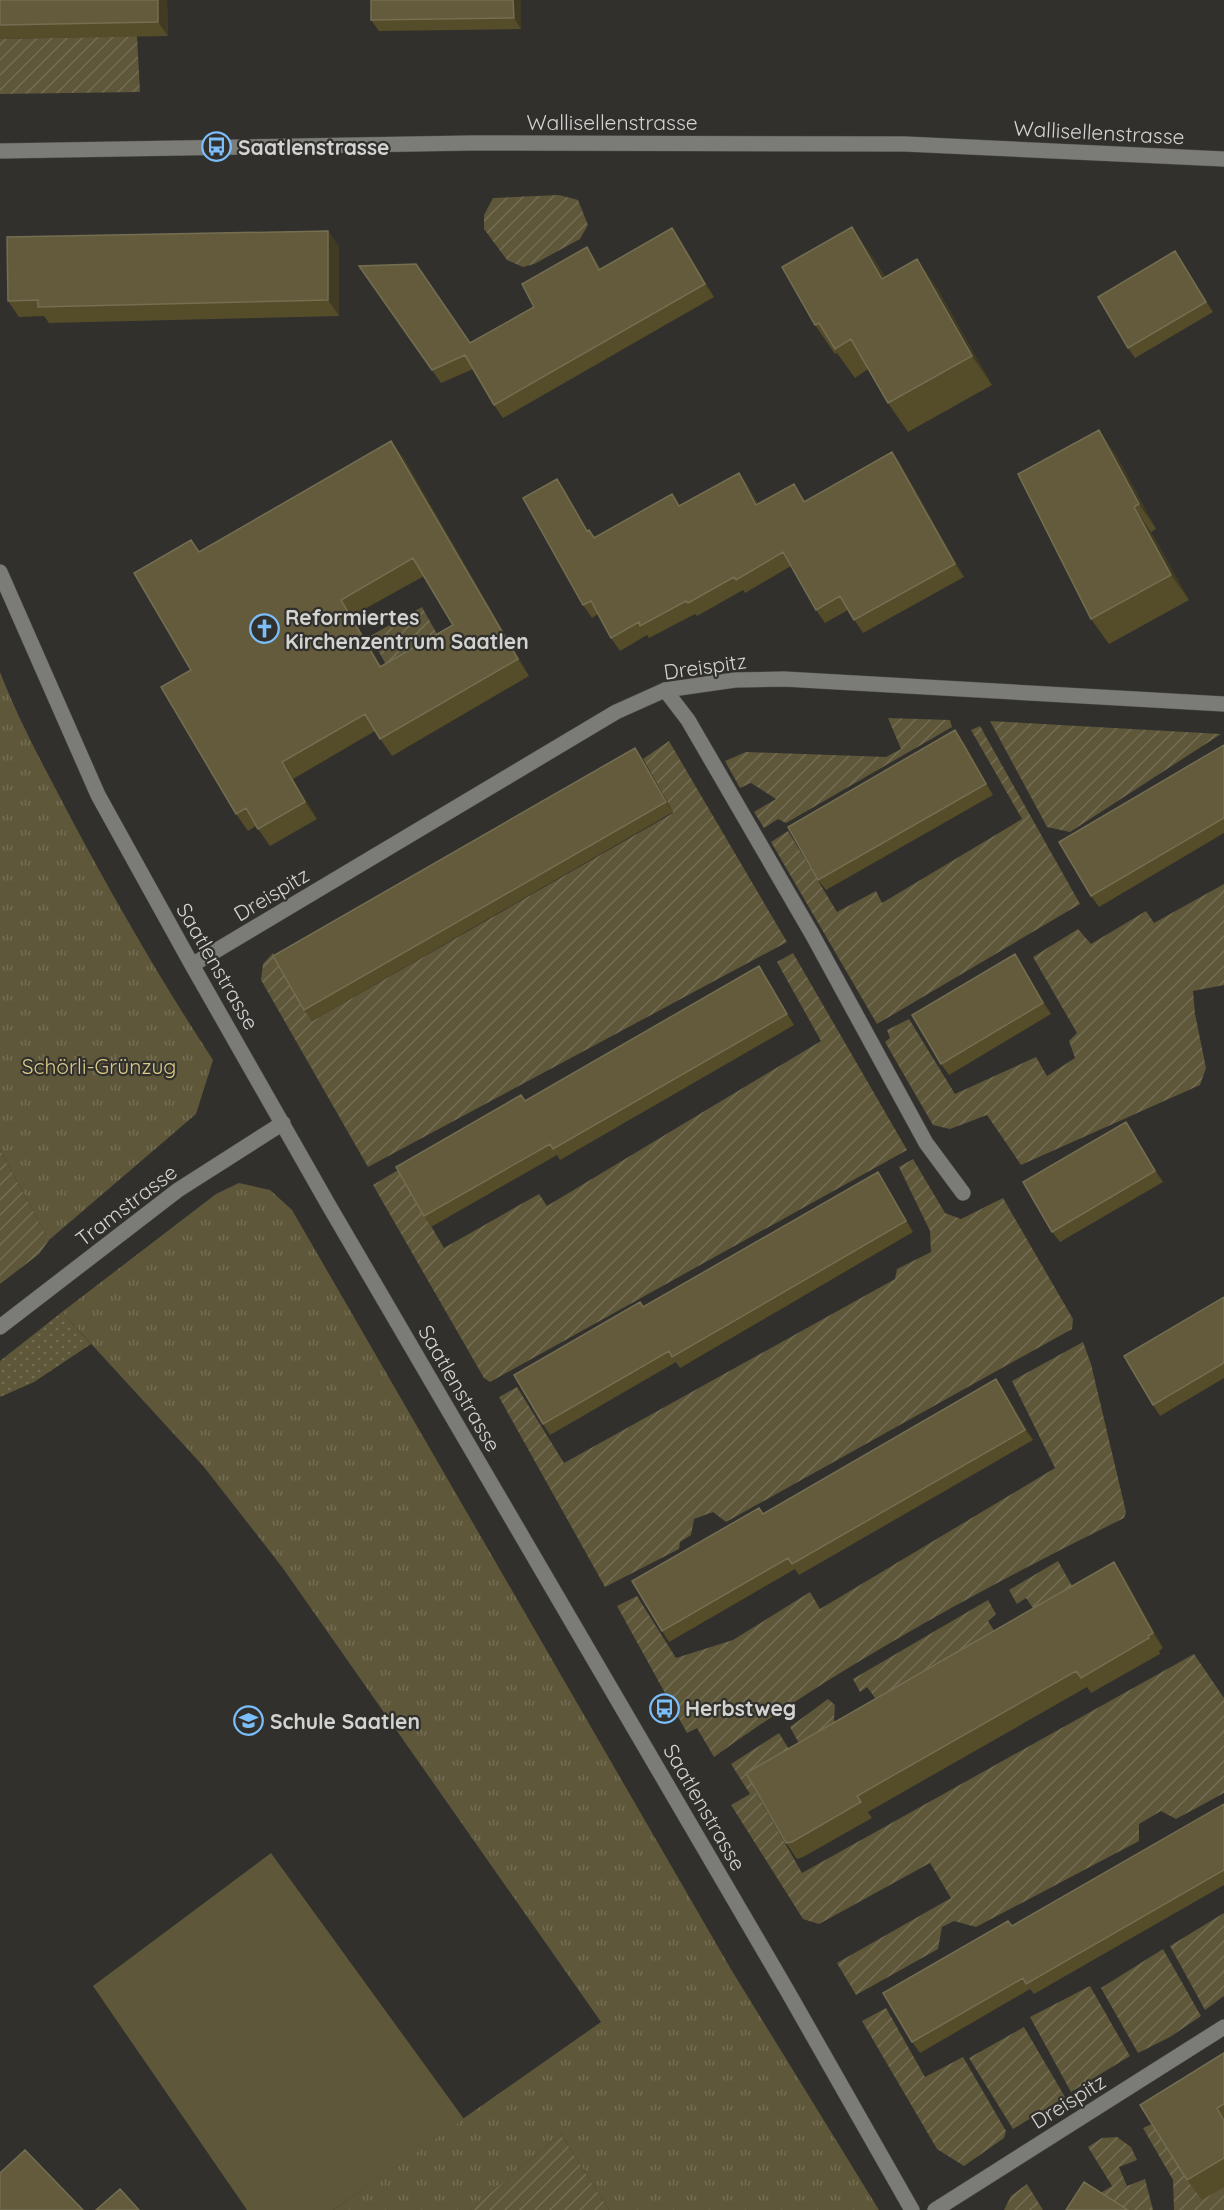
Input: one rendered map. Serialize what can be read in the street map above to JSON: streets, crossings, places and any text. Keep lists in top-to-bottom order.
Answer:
{
  "streets": {
    "street": [
      "Wallisellenstrasse",
      "Dreispitz",
      "Saatlenstrasse",
      "Tramstrasse"
    ]
  },
  "crossings": [
    ["Dreispitz", "Saatlenstrasse"],
    ["Saatlenstrasse", "Tramstrasse"]
  ],
  "parks": ["Schörli-Grünzug"],
  "places": {
    "bus stop": ["Saatlenstrasse", "Herbstweg"],
    "church": ["Reformiertes Kirchenzentrum Saatlen"],
    "school or university": ["Schule Saatlen"]
  }
}
